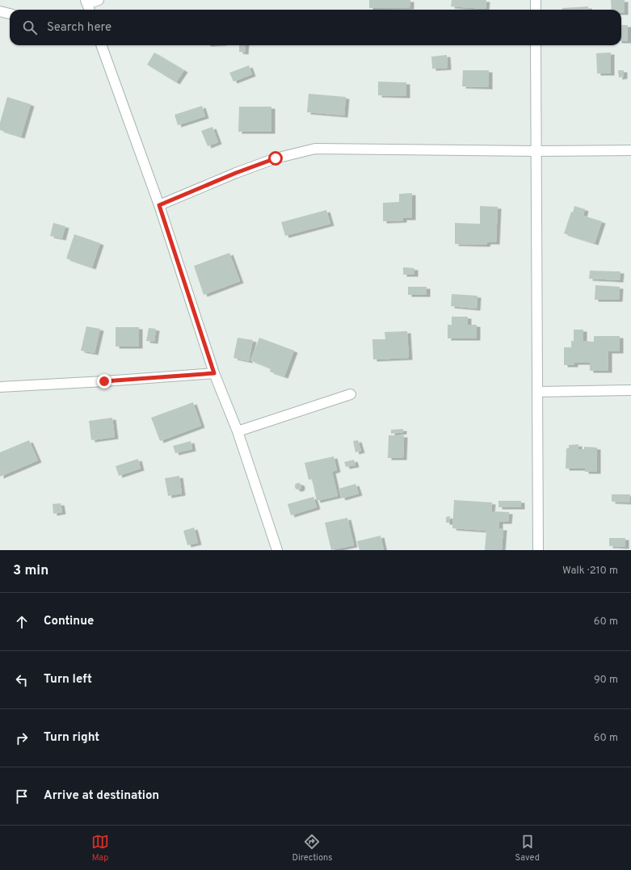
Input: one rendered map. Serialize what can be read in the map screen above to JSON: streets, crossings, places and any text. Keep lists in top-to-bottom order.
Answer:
{
  "page": {
    "search": "Search here",
    "heading": ["3 min", "Walk · 210 m"],
    "list": [
      ["Continue", "60 m"],
      ["Turn left", "90 m"],
      ["Turn right", "60 m"],
      "Arrive at destination"
    ],
    "nav": ["Map", "Directions", "Saved"]
  }
}
